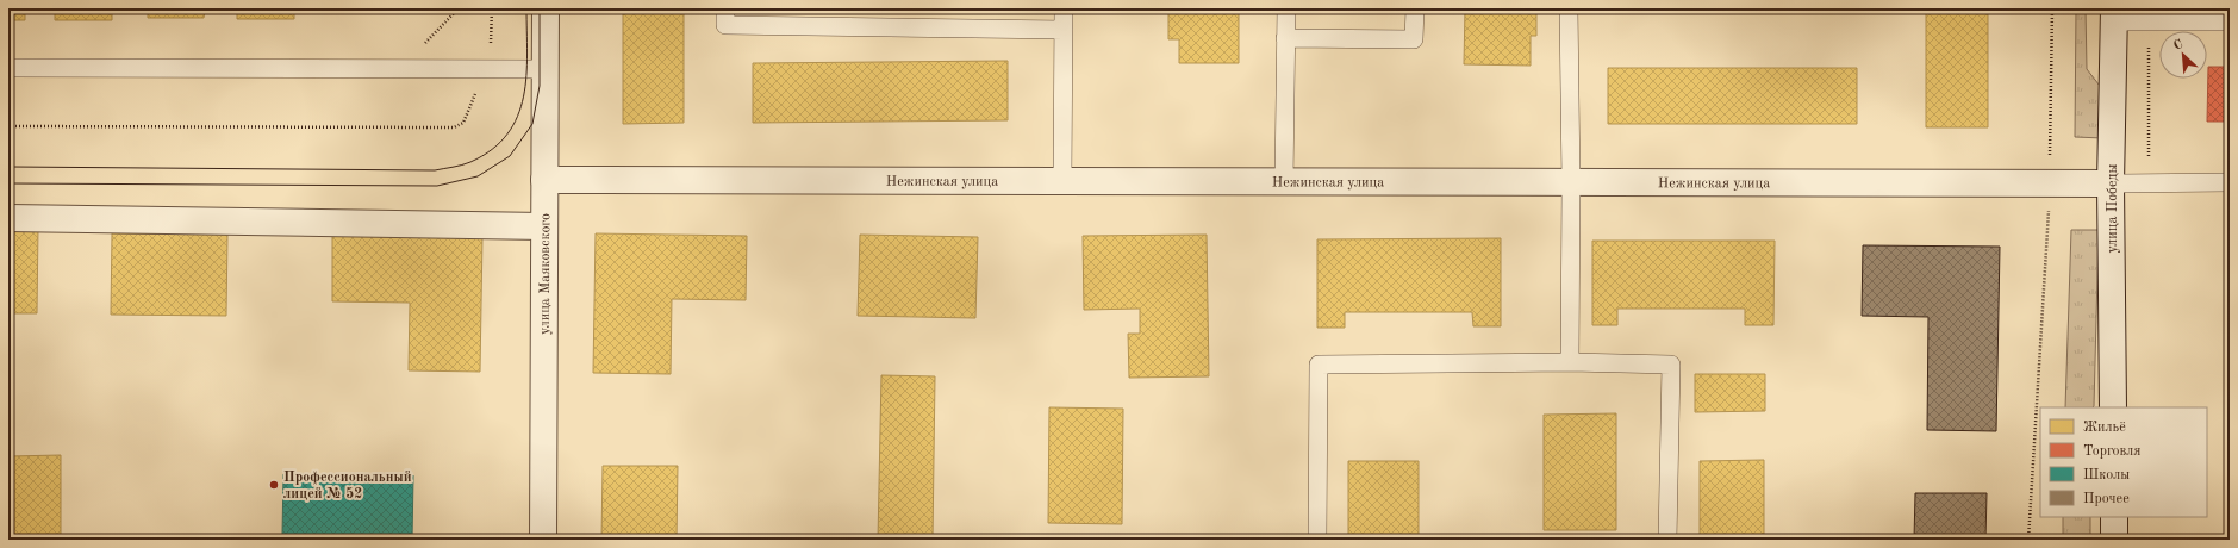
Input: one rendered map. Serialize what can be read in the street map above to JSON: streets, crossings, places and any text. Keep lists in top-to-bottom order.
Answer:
{
  "streets": {
    "street": ["Нежинская улица", "улица Победы", "улица Маяковского"]
  },
  "crossings": [
    ["Нежинская улица", "улица Победы"],
    ["Нежинская улица", "улица Маяковского"]
  ],
  "places": ["Профессиональный лицей № 52"],
  "legend": [
    "Жильё",
    "Торговля",
    "Школы",
    "Прочее"
  ],
  "north": "top left"
}
